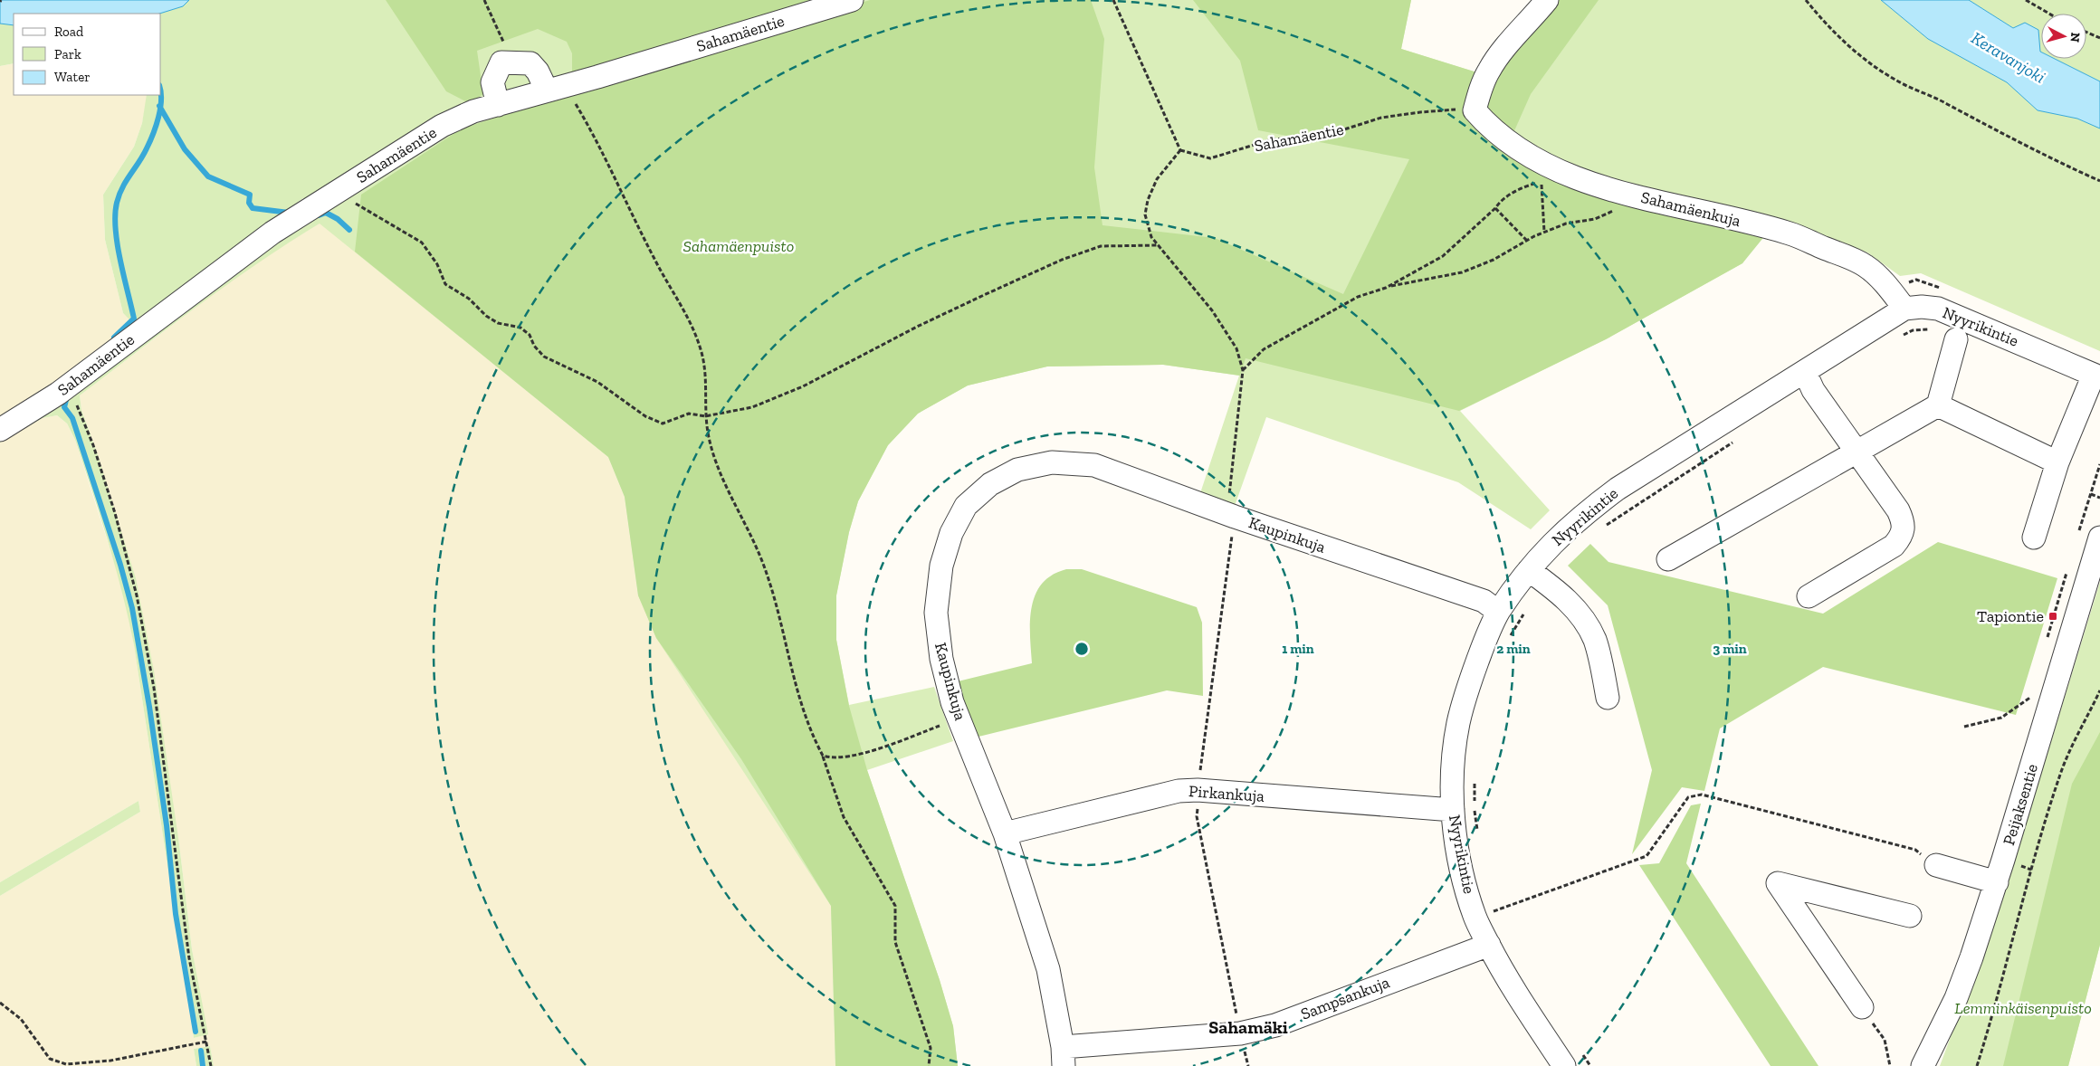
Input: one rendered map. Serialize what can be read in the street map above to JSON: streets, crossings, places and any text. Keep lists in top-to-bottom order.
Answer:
{
  "streets": {
    "street": [
      "Sahamäentie",
      "Sahamäenkuja",
      "Nyyrikintie",
      "Kaupinkuja",
      "Pirkankuja",
      "Peijaksentie",
      "Sampsankuja"
    ]
  },
  "crossings": [
    ["Sahamäentie", "Sahamäenkuja"],
    ["Sahamäenkuja", "Nyyrikintie"],
    ["Nyyrikintie", "Kaupinkuja"],
    ["Nyyrikintie", "Pirkankuja"],
    ["Nyyrikintie", "Sampsankuja"],
    ["Kaupinkuja", "Pirkankuja"],
    ["Kaupinkuja", "Sampsankuja"]
  ],
  "districts": ["Sahamäki"],
  "water": ["Keravanjoki"],
  "parks": ["Sahamäenpuisto", "Lemminkäisenpuisto"],
  "places": {
    "transit": ["Tapiontie"]
  },
  "legend": ["Road", "Park", "Water"],
  "north": "right",
  "rings": ["1 min", "2 min", "3 min"]
}
